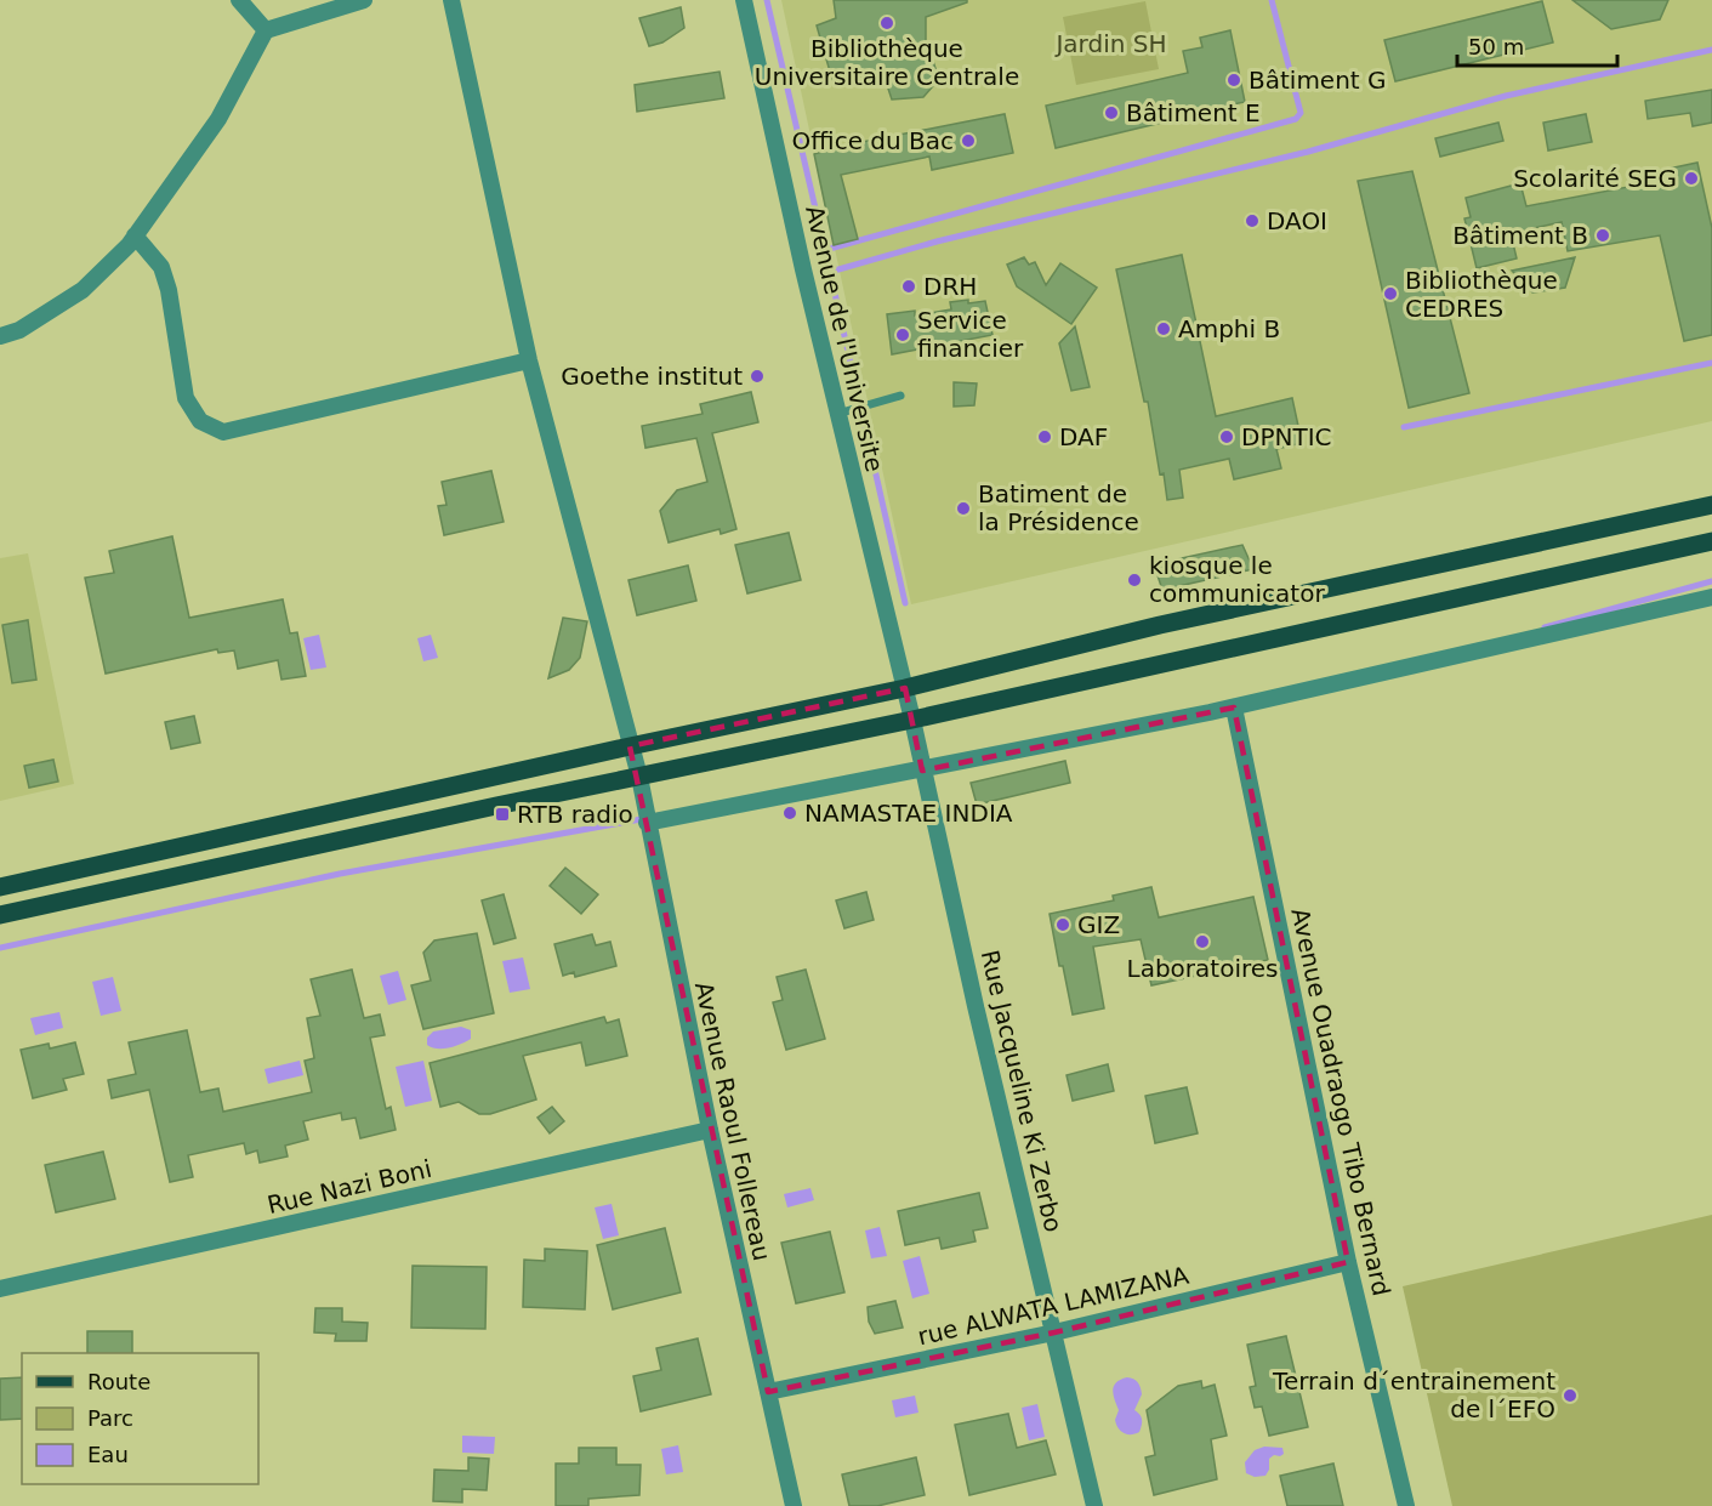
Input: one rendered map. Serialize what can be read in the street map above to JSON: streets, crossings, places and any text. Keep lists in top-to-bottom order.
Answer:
{
  "streets": {
    "street": [
      "Avenue de l'Universite",
      "Rue Jacqueline Ki Zerbo",
      "Avenue Ouadraogo Tibo Bernard",
      "Avenue Raoul Follereau",
      "Rue Nazi Boni",
      "rue ALWATA LAMIZANA"
    ]
  },
  "crossings": [
    ["Avenue de l'Universite", "Rue Jacqueline Ki Zerbo"],
    ["Rue Jacqueline Ki Zerbo", "rue ALWATA LAMIZANA"],
    ["Avenue Ouadraogo Tibo Bernard", "rue ALWATA LAMIZANA"],
    ["Avenue Raoul Follereau", "Rue Nazi Boni"],
    ["Avenue Raoul Follereau", "rue ALWATA LAMIZANA"]
  ],
  "parks": ["Jardin SH"],
  "places": {
    "other": [
      "Bibliothèque Universitaire Centrale",
      "Bâtiment G",
      "Bâtiment E",
      "Office du Bac",
      "Scolarité SEG",
      "DAOI",
      "Bâtiment B",
      "DRH",
      "Bibliothèque CEDRES",
      "Amphi B",
      "Service financier",
      "Goethe institut",
      "DAF",
      "DPNTIC",
      "Batiment de la Présidence",
      "kiosque le communicator",
      "NAMASTAE INDIA",
      "GIZ",
      "Laboratoires",
      "Terrain d´entrainement de l´EFO"
    ],
    "transit": ["RTB radio"]
  },
  "legend": ["Route", "Parc", "Eau"],
  "scale_bar": "50 m"
}
